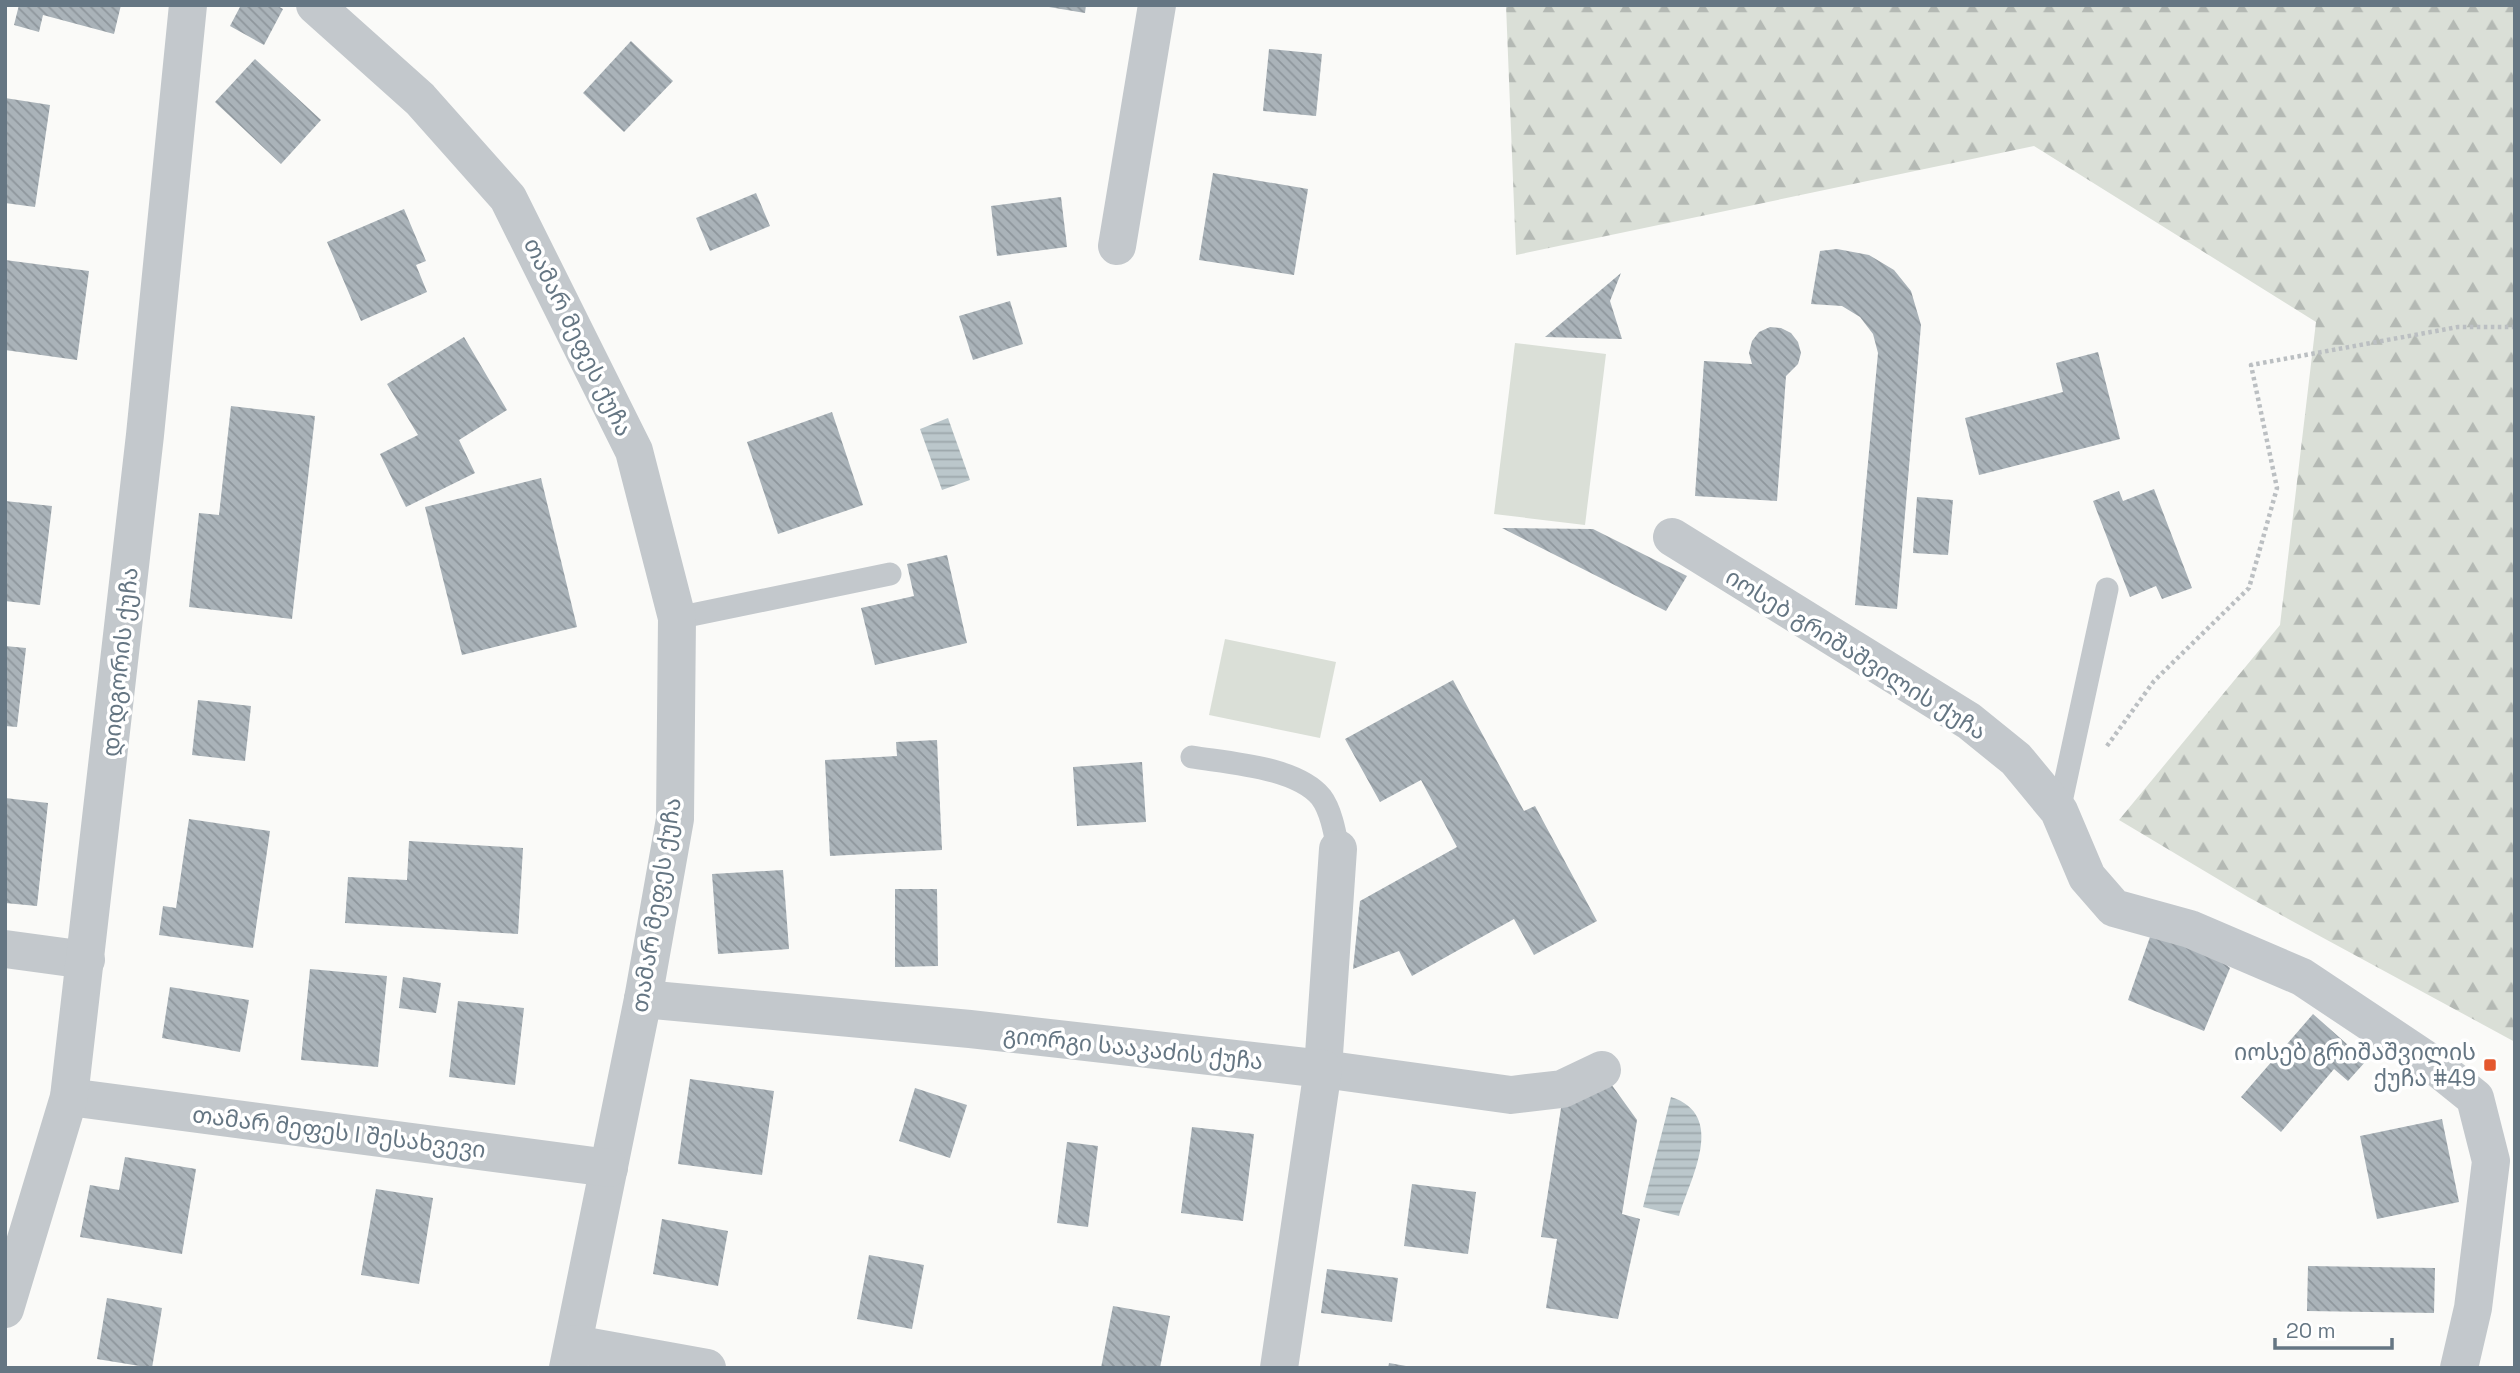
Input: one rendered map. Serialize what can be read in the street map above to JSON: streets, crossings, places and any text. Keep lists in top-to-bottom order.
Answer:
{
  "streets": {
    "street": [
      "თამარ მეფეს ქუჩა",
      "იოსებ გრიშაშვილის ქუჩა",
      "დიდგორის ქუჩა",
      "გიორგი სააკაძის ქუჩა",
      "თამარ მეფეს I შესახვევი"
    ]
  },
  "crossings": [
    ["თამარ მეფეს ქუჩა", "გიორგი სააკაძის ქუჩა"],
    ["თამარ მეფეს ქუჩა", "თამარ მეფეს I შესახვევი"],
    ["დიდგორის ქუჩა", "თამარ მეფეს I შესახვევი"]
  ],
  "places": {
    "transit": ["იოსებ გრიშაშვილის ქუჩა #49"]
  },
  "scale_bar": "20 m"
}
